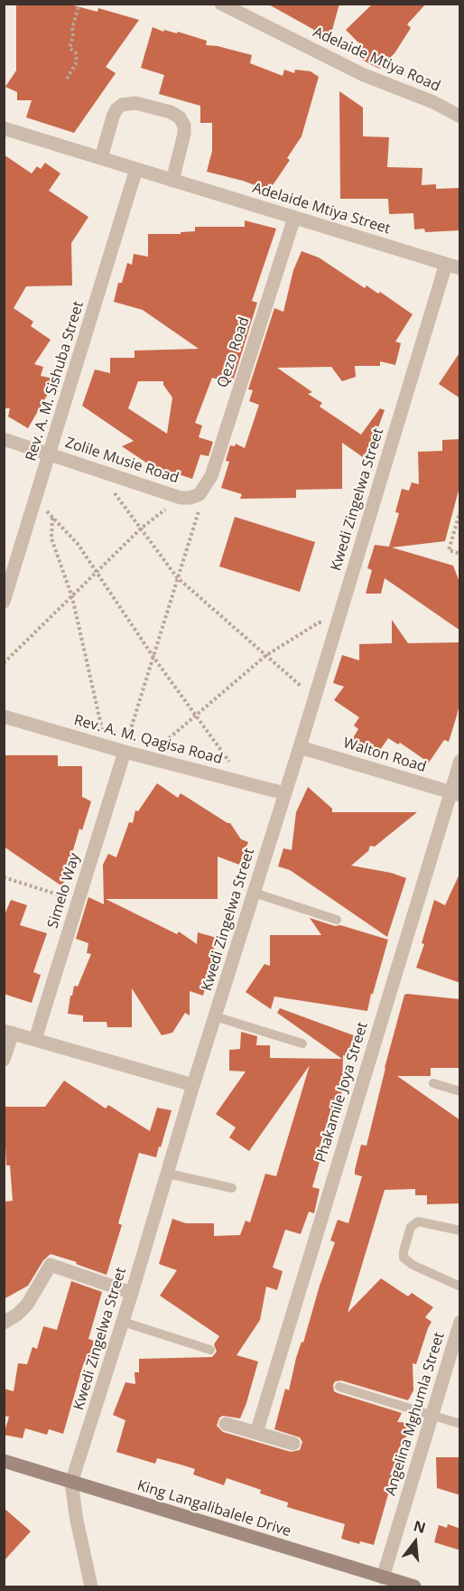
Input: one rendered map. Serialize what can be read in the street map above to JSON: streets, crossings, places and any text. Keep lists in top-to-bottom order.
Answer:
{
  "streets": {
    "street": [
      "Adelaide Mtiya Road",
      "Adelaide Mtiya Street",
      "Qezo Road",
      "Rev. A. M. Sishuba Street",
      "Zolile Musie Road",
      "Kwedi Zingelwa Street",
      "Rev. A. M. Qagisa Road",
      "Walton Road",
      "Simelo Way",
      "Phakamile Joya Street",
      "Angelina Mghumla Street",
      "King Langalibalele Drive"
    ]
  },
  "crossings": [
    ["Adelaide Mtiya Street", "Qezo Road"],
    ["Adelaide Mtiya Street", "Rev. A. M. Sishuba Street"],
    ["Adelaide Mtiya Street", "Kwedi Zingelwa Street"],
    ["Qezo Road", "Zolile Musie Road"],
    ["Rev. A. M. Sishuba Street", "Zolile Musie Road"],
    ["Kwedi Zingelwa Street", "Rev. A. M. Qagisa Road"],
    ["Kwedi Zingelwa Street", "Walton Road"],
    ["Kwedi Zingelwa Street", "King Langalibalele Drive"],
    ["Rev. A. M. Qagisa Road", "Simelo Way"],
    ["Walton Road", "Phakamile Joya Street"],
    ["Angelina Mghumla Street", "King Langalibalele Drive"]
  ],
  "north": "top"
}
